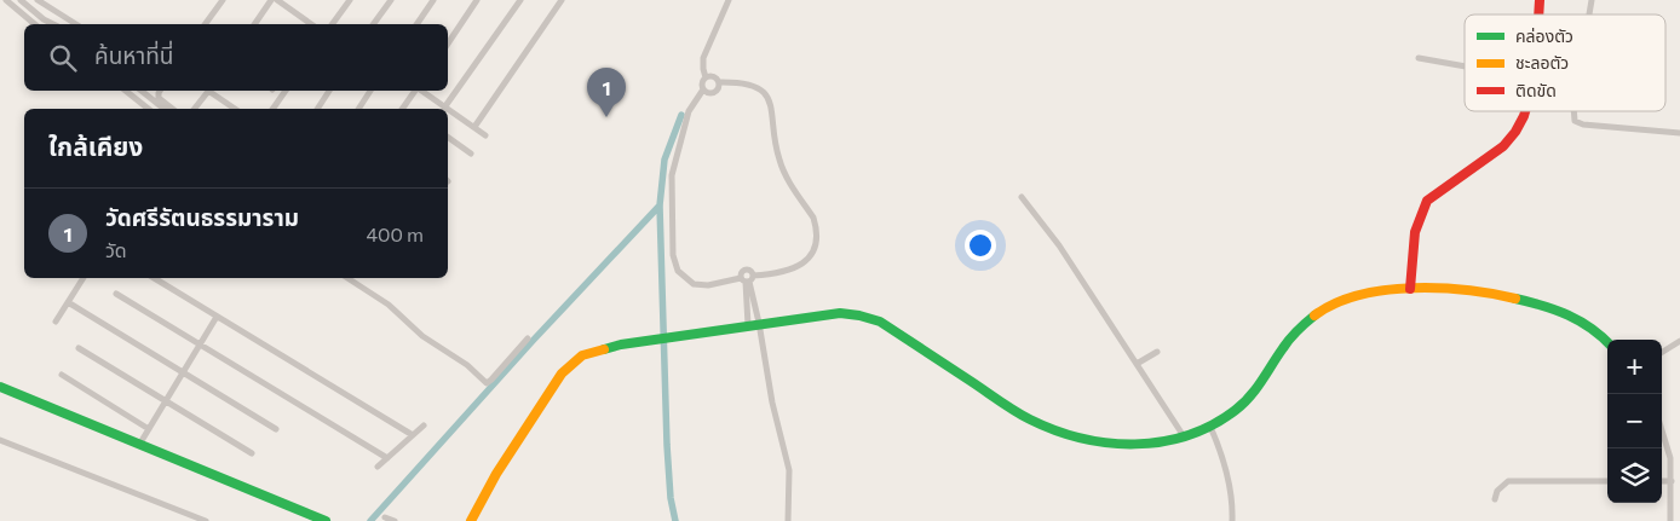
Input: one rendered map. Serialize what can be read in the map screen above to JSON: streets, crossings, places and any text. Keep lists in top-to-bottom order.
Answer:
{
  "legend": ["คล่องตัว", "ชะลอตัว", "ติดขัด"],
  "page": {
    "search": "ค้นหาที่นี่",
    "pins": "1",
    "heading": "ใกล้เคียง",
    "list": [
      {
        "mark": "1",
        "name": "วัดศรีรัตนธรรมาราม",
        "note": "วัด",
        "value": "400 m"
      }
    ],
    "map_buttons": ["+", "−"]
  }
}
